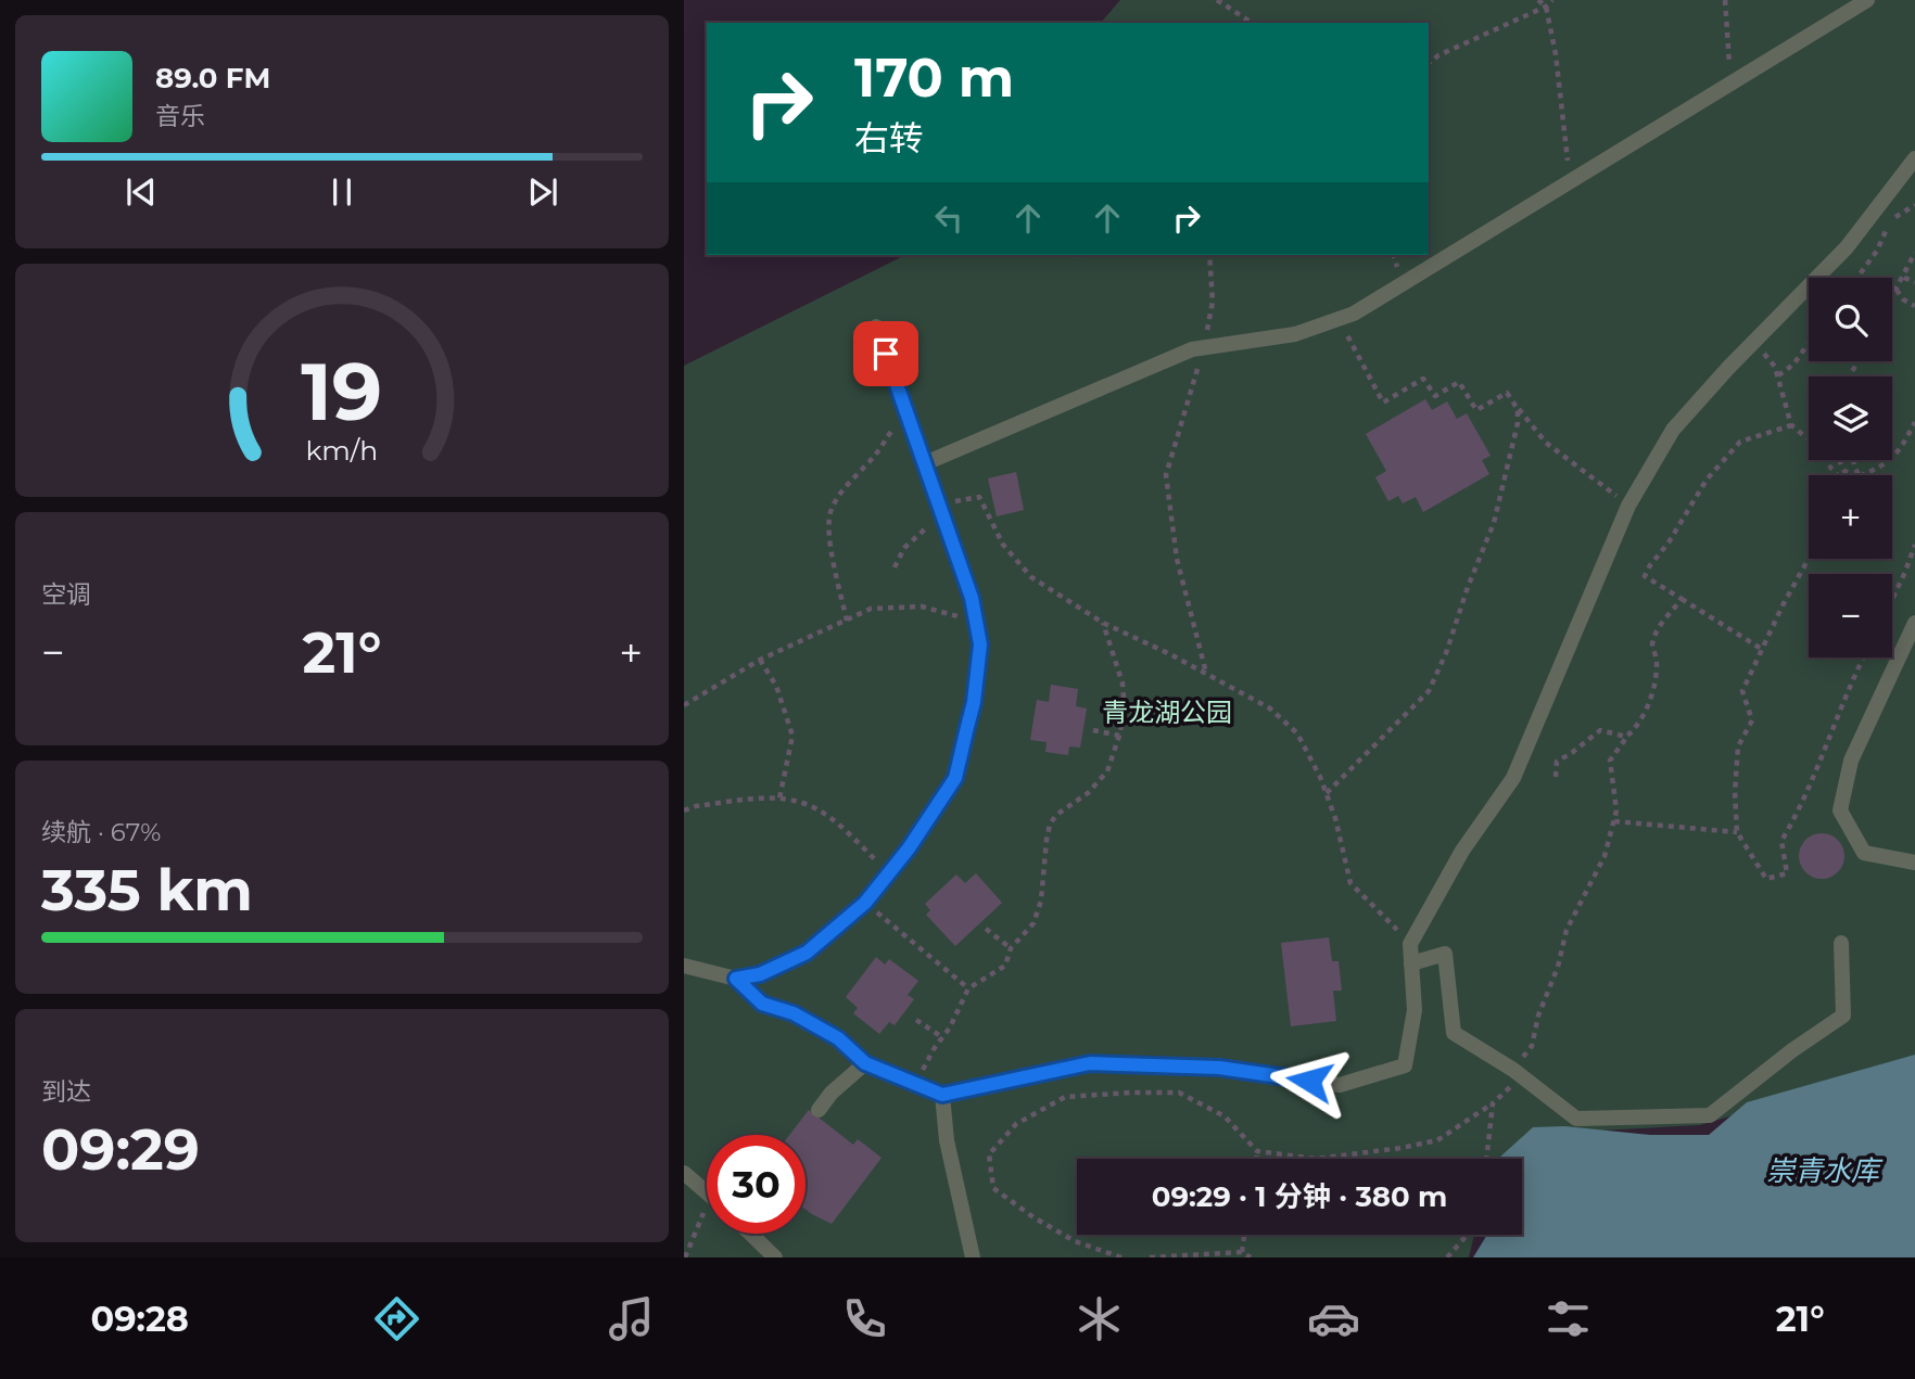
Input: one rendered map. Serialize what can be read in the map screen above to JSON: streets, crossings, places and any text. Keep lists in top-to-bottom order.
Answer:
{
  "water": ["崇青水库"],
  "parks": ["青龙湖公园"],
  "page": {
    "turn": ["170 m", "右转"],
    "song": ["89.0 FM", "音乐"],
    "map_buttons": ["+", "−"],
    "tile": [
      "空调",
      ["续航 · 67%", "335 km"],
      ["到达", "09:29"]
    ],
    "heat": ["−", "21°", "+"],
    "limit": "30",
    "trip": "09:29 · 1 分钟 · 380 m",
    "tabs": ["09:28", "21°"],
    "gauge": ["19", "km/h"]
  }
}
